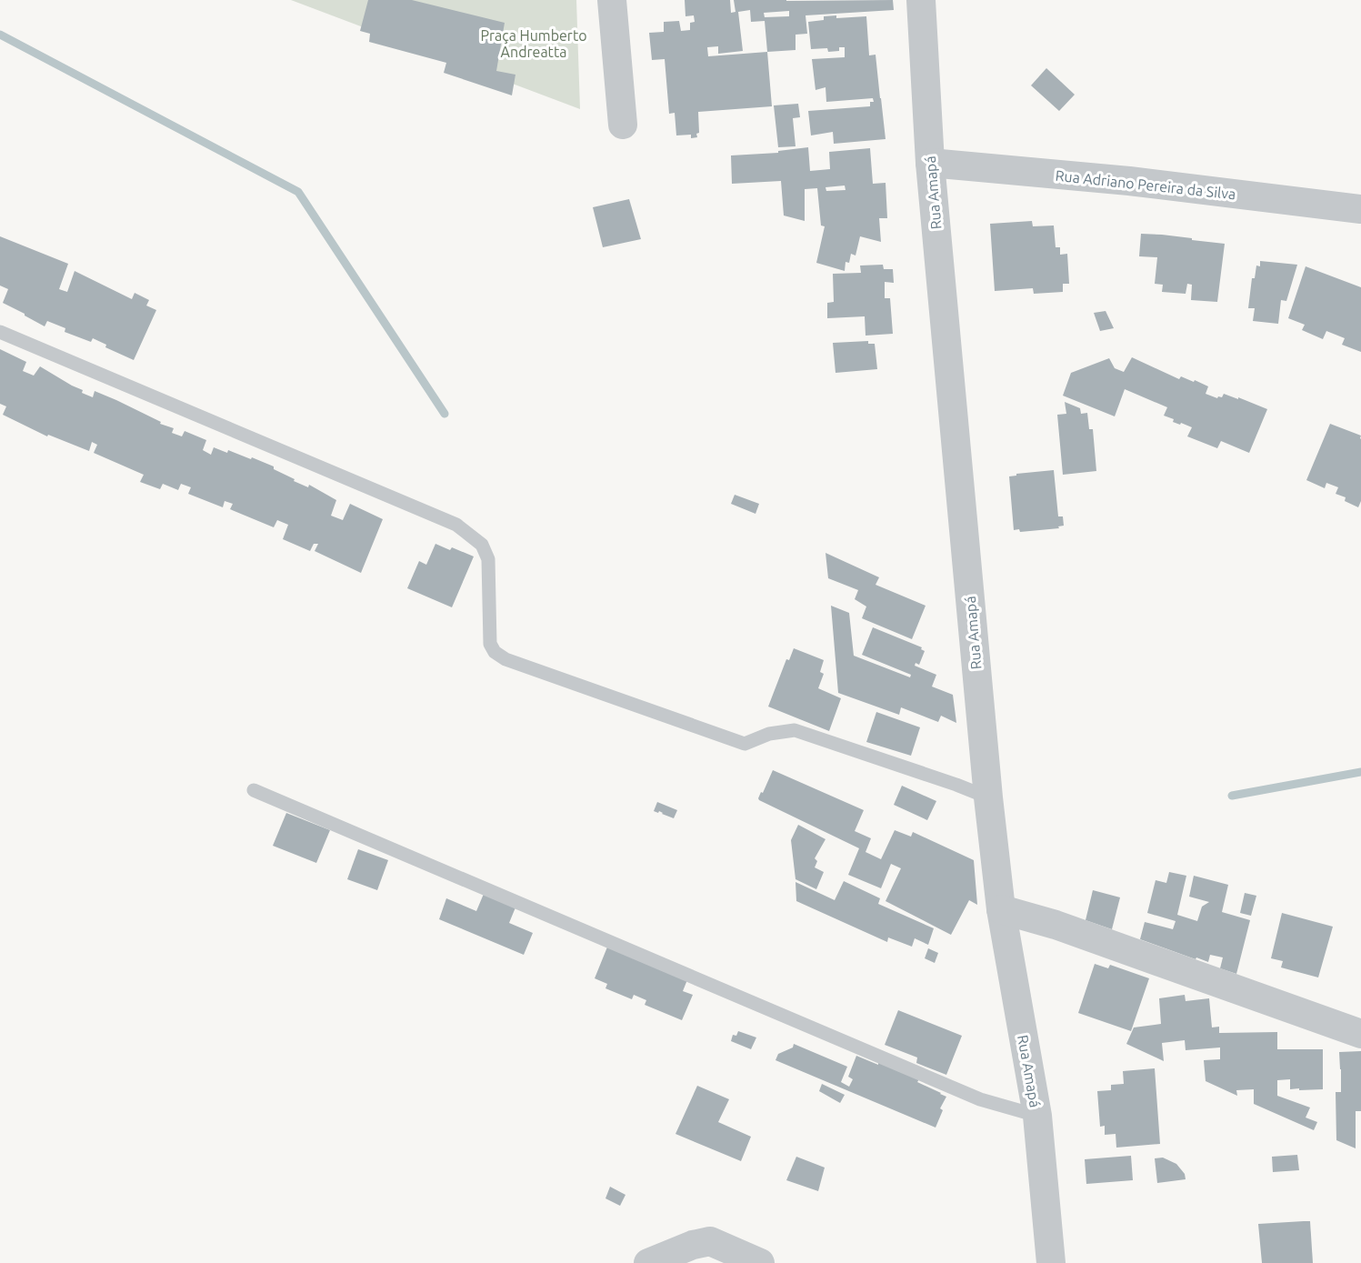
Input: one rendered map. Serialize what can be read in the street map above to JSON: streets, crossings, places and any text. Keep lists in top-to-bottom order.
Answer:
{
  "streets": {
    "street": ["Rua Adriano Pereira da Silva", "Rua Amapá"]
  },
  "crossings": [
    ["Rua Adriano Pereira da Silva", "Rua Amapá"]
  ],
  "parks": ["Praça Humberto Andreatta"]
}
